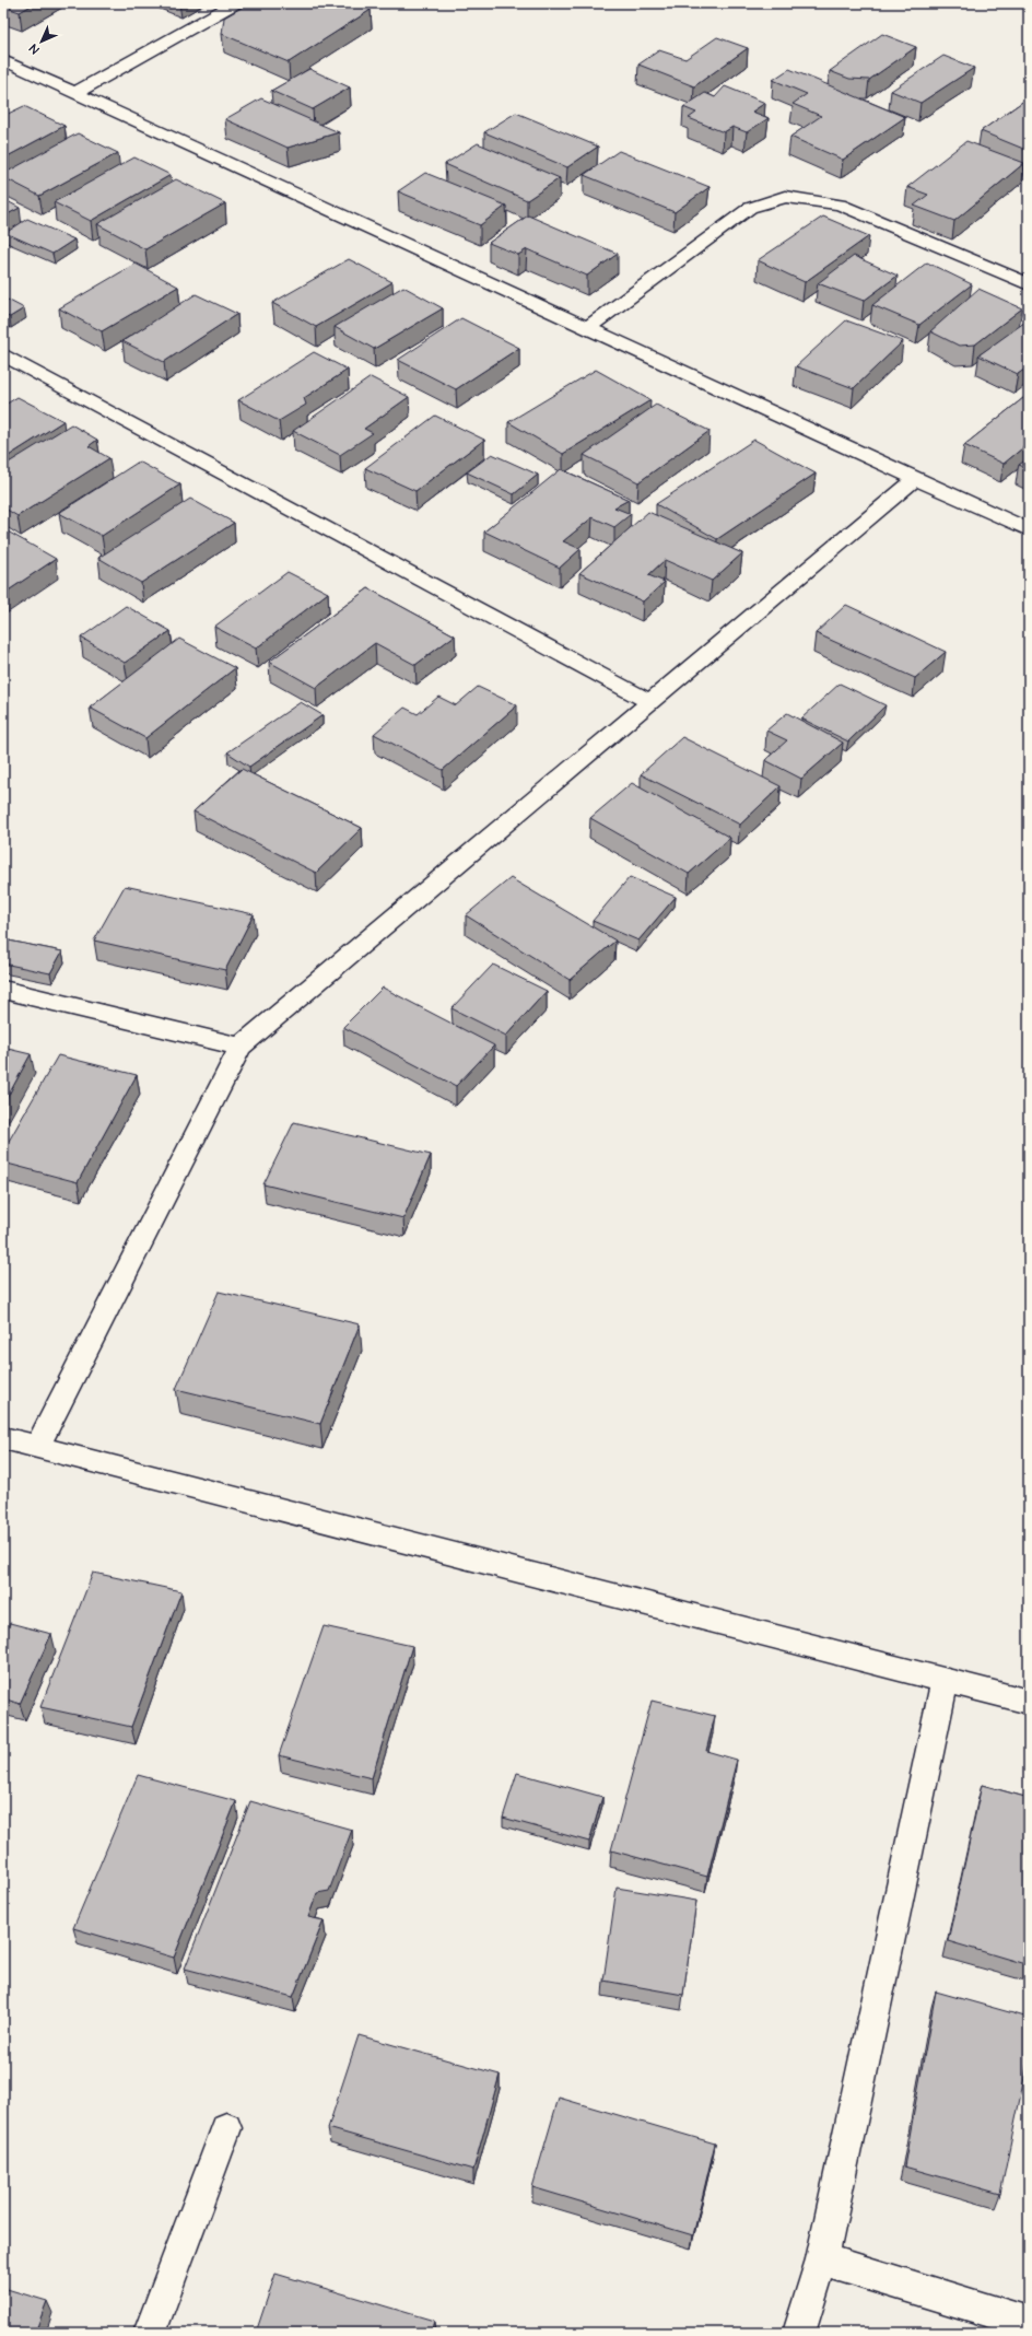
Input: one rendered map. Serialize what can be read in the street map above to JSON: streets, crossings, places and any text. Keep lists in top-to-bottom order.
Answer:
{
  "north": "bottom left"
}
